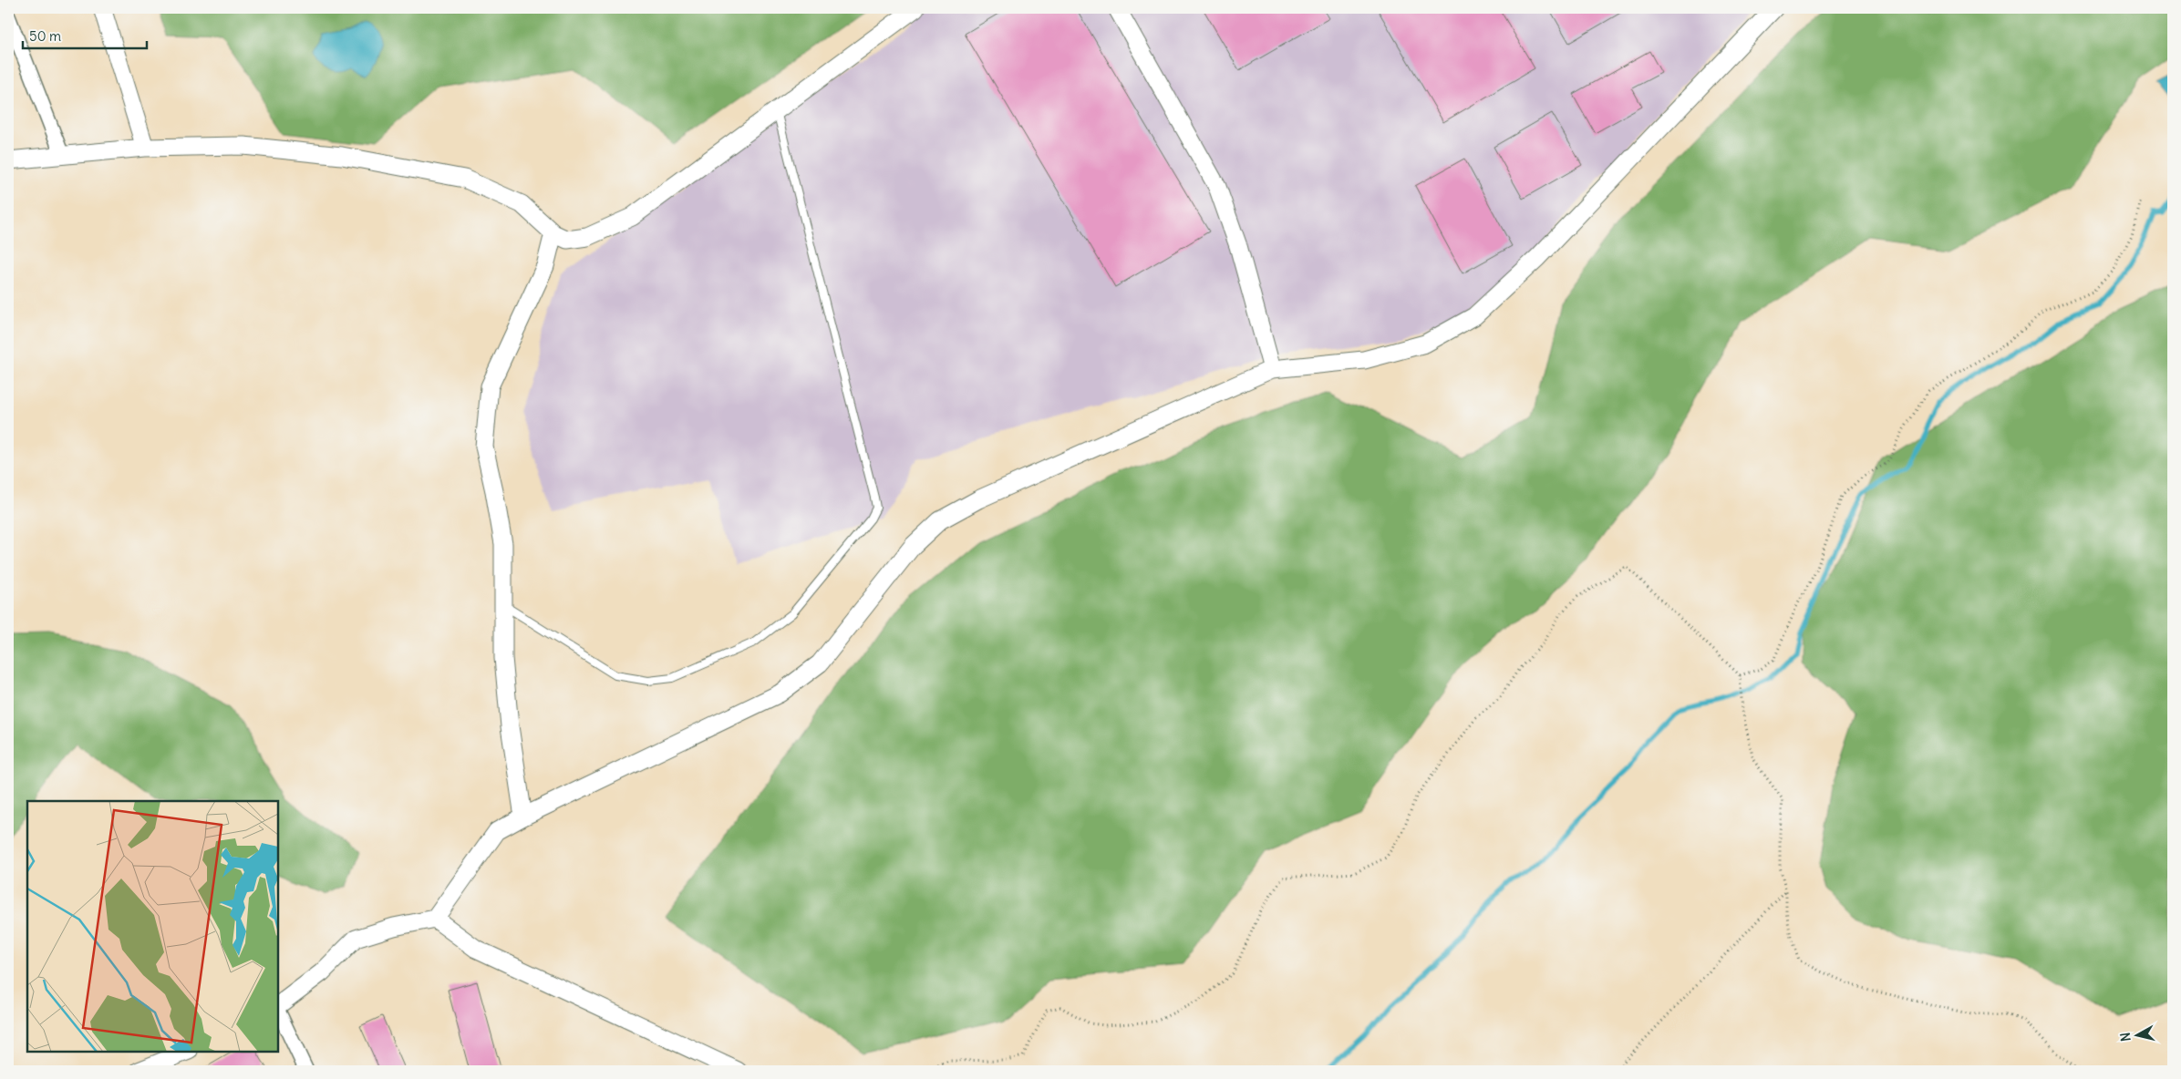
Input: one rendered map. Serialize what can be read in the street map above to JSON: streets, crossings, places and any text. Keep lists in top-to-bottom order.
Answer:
{
  "scale_bar": "50 m",
  "north": "left"
}
